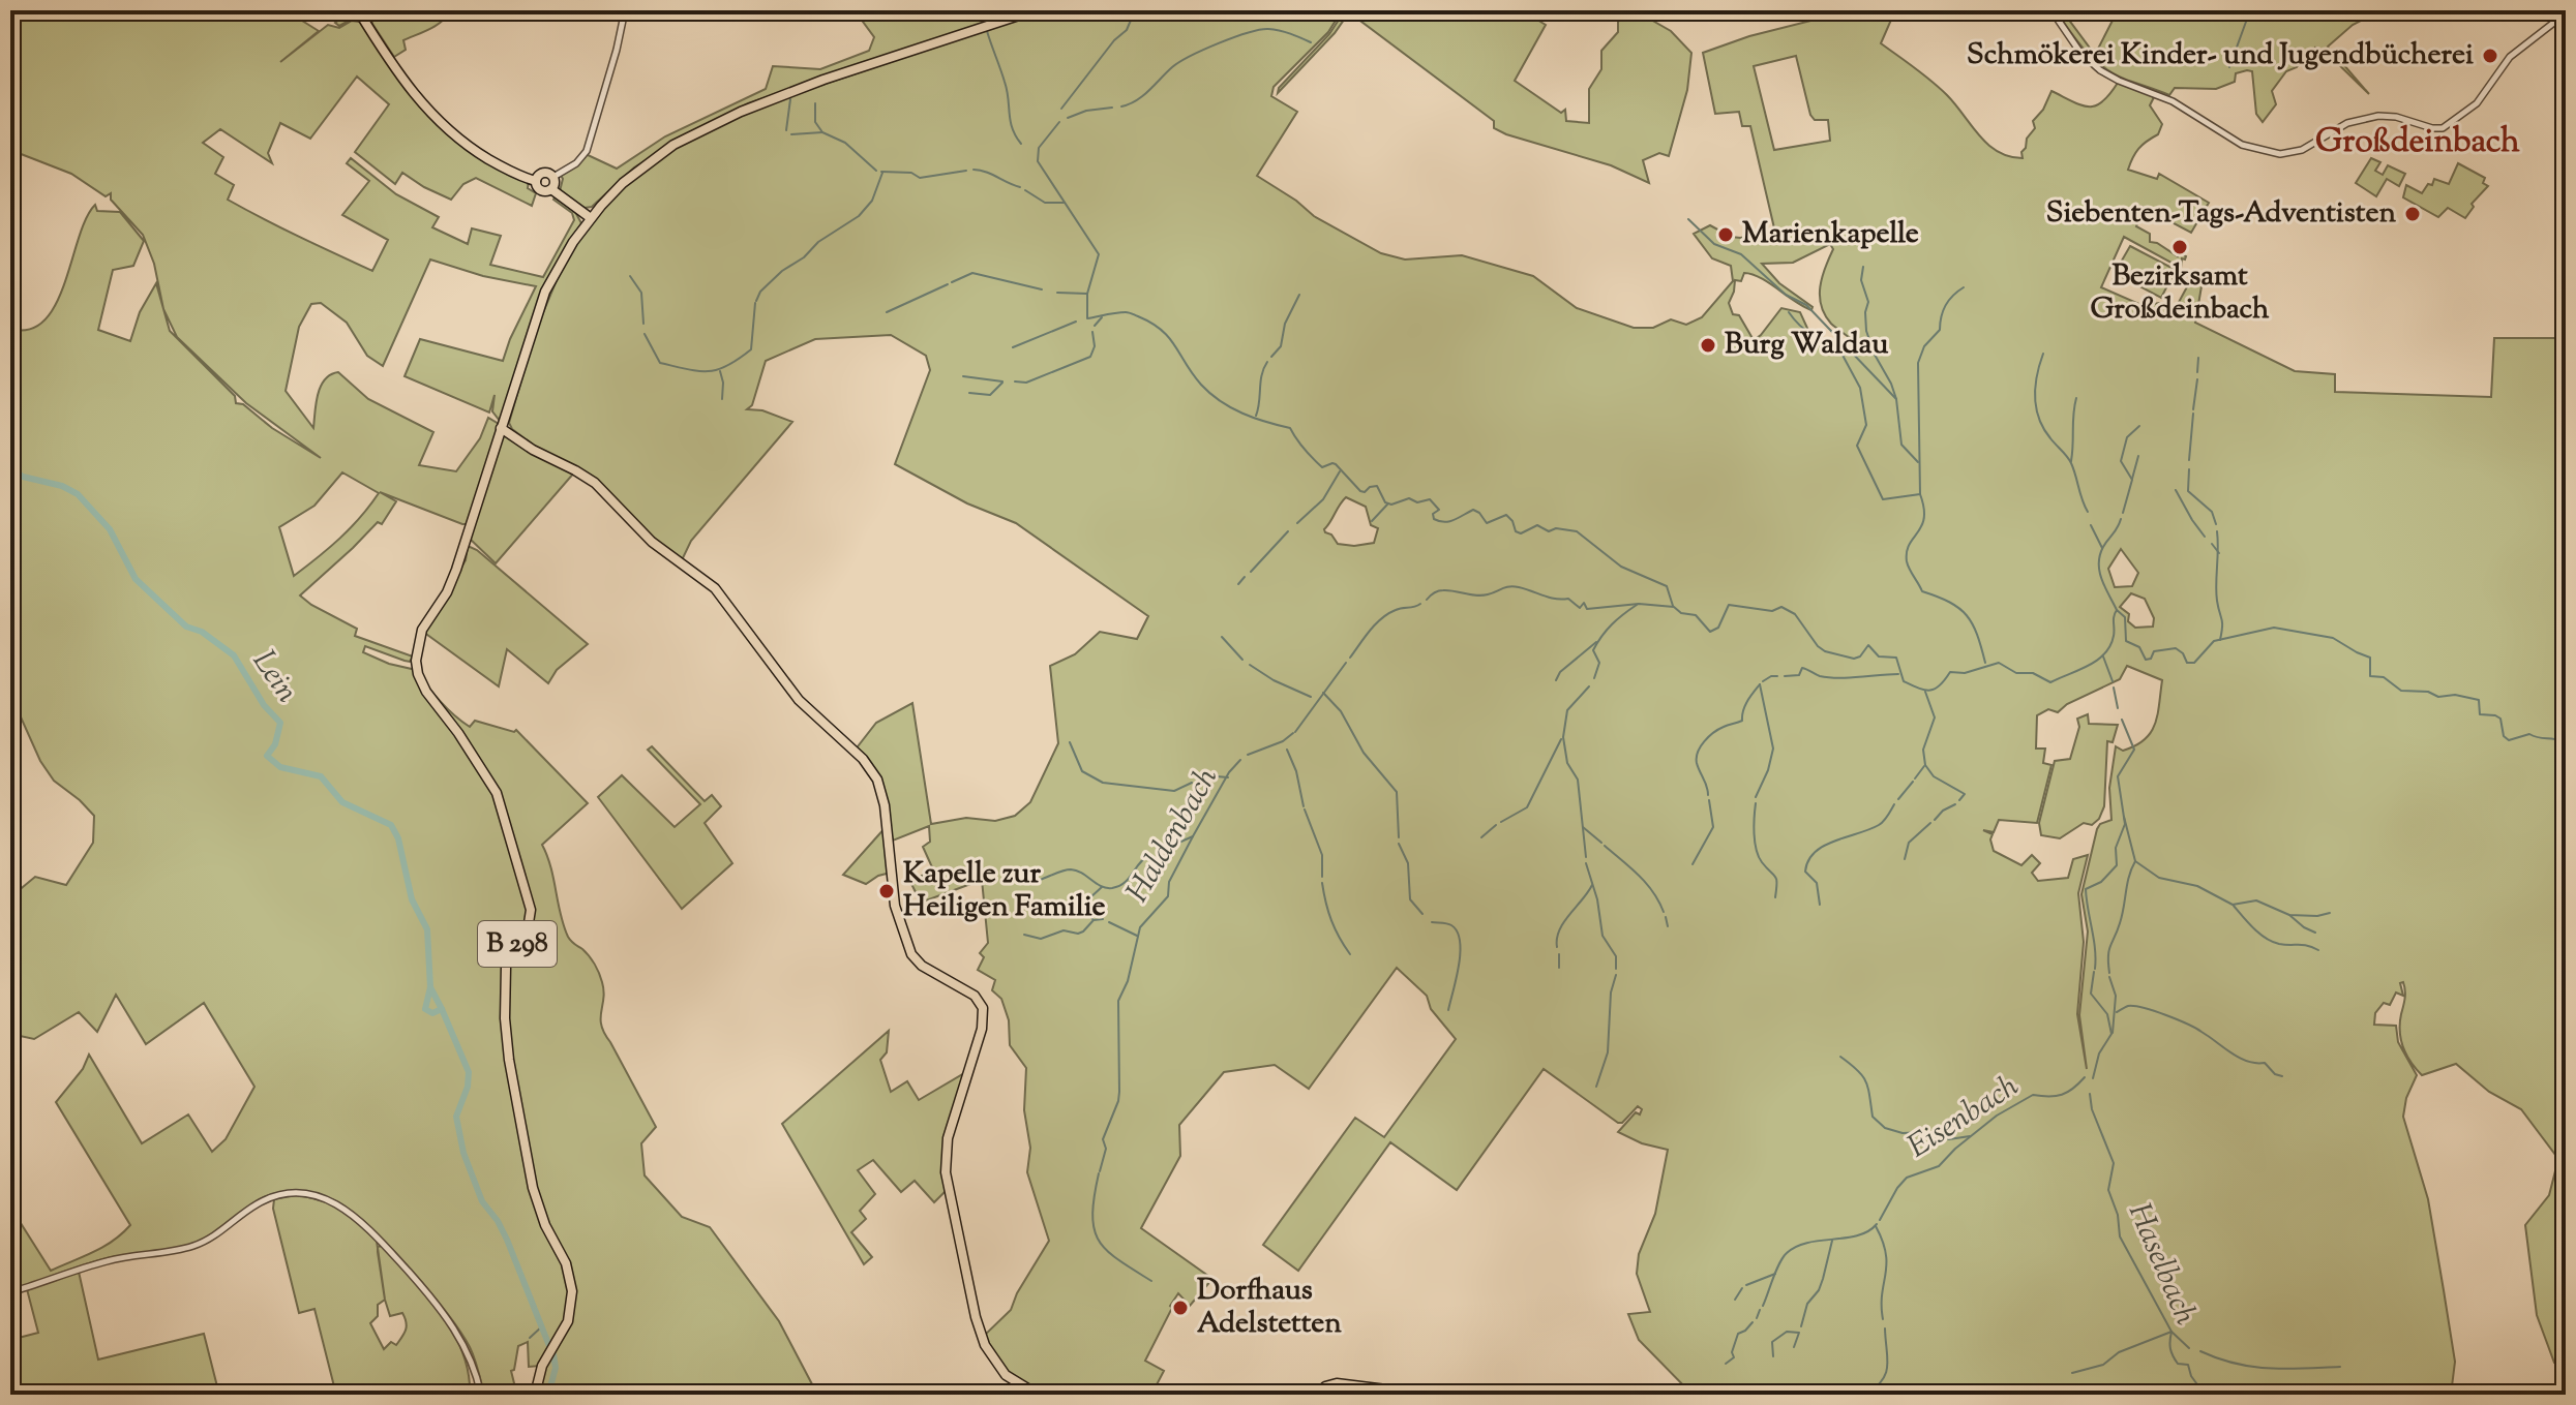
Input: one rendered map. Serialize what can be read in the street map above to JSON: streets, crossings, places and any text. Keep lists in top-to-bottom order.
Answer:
{
  "streets": {
    "main road": ["B 298"]
  },
  "districts": ["Großdeinbach"],
  "water": [
    "Lein",
    "Haldenbach",
    "Eisenbach",
    "Haselbach"
  ],
  "places": [
    "Schmökerei Kinder- und Jugendbücherei",
    "Siebenten-Tags-Adventisten",
    "Marienkapelle",
    "Bezirksamt Großdeinbach",
    "Burg Waldau",
    "Kapelle zur Heiligen Familie",
    "Dorfhaus Adelstetten"
  ]
}
